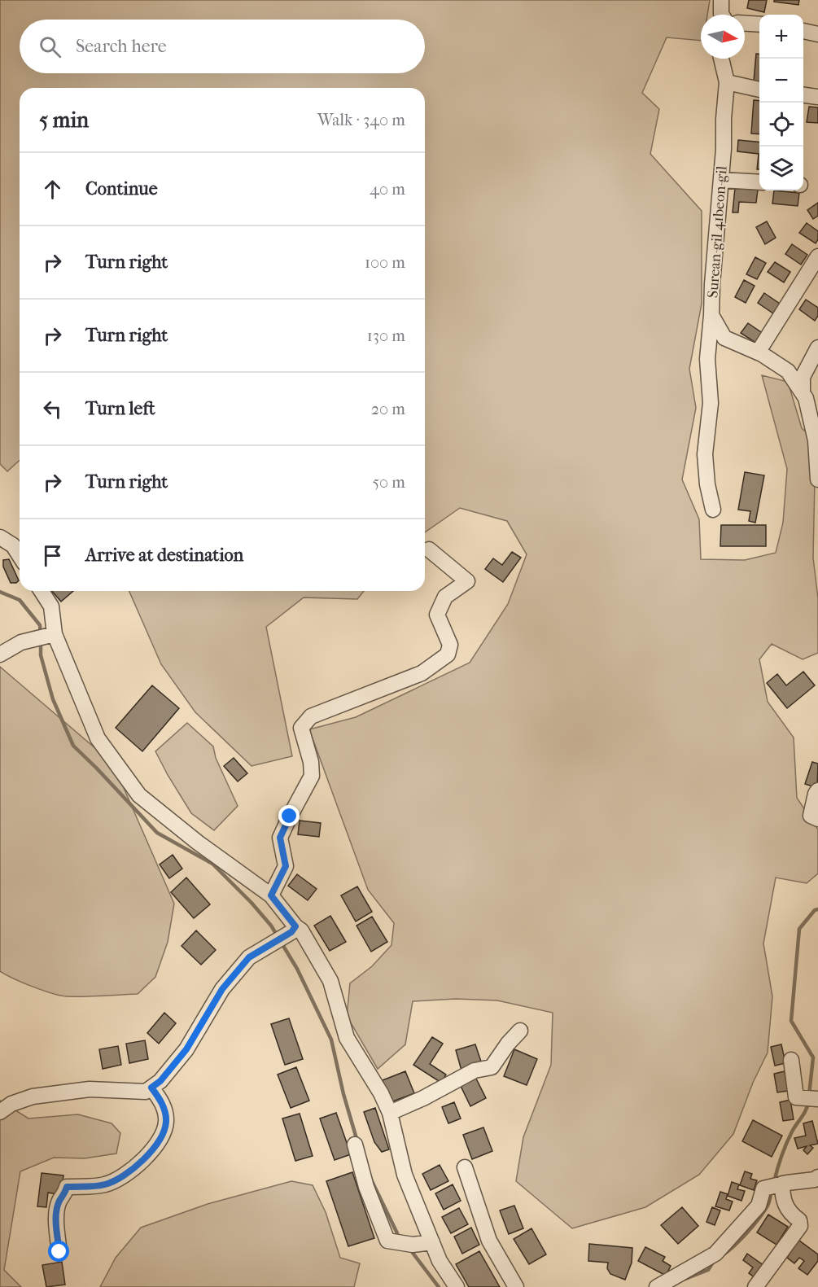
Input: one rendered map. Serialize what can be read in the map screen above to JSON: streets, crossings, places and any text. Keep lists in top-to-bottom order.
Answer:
{
  "streets": {
    "lane": ["Surean-gil 41beon-gil"]
  },
  "north": "right",
  "page": {
    "map_buttons": ["+", "−"],
    "search": "Search here",
    "heading": ["5 min", "Walk · 340 m"],
    "list": [
      ["Continue", "40 m"],
      ["Turn right", "100 m"],
      ["Turn right", "130 m"],
      ["Turn left", "20 m"],
      ["Turn right", "50 m"],
      "Arrive at destination"
    ]
  }
}
